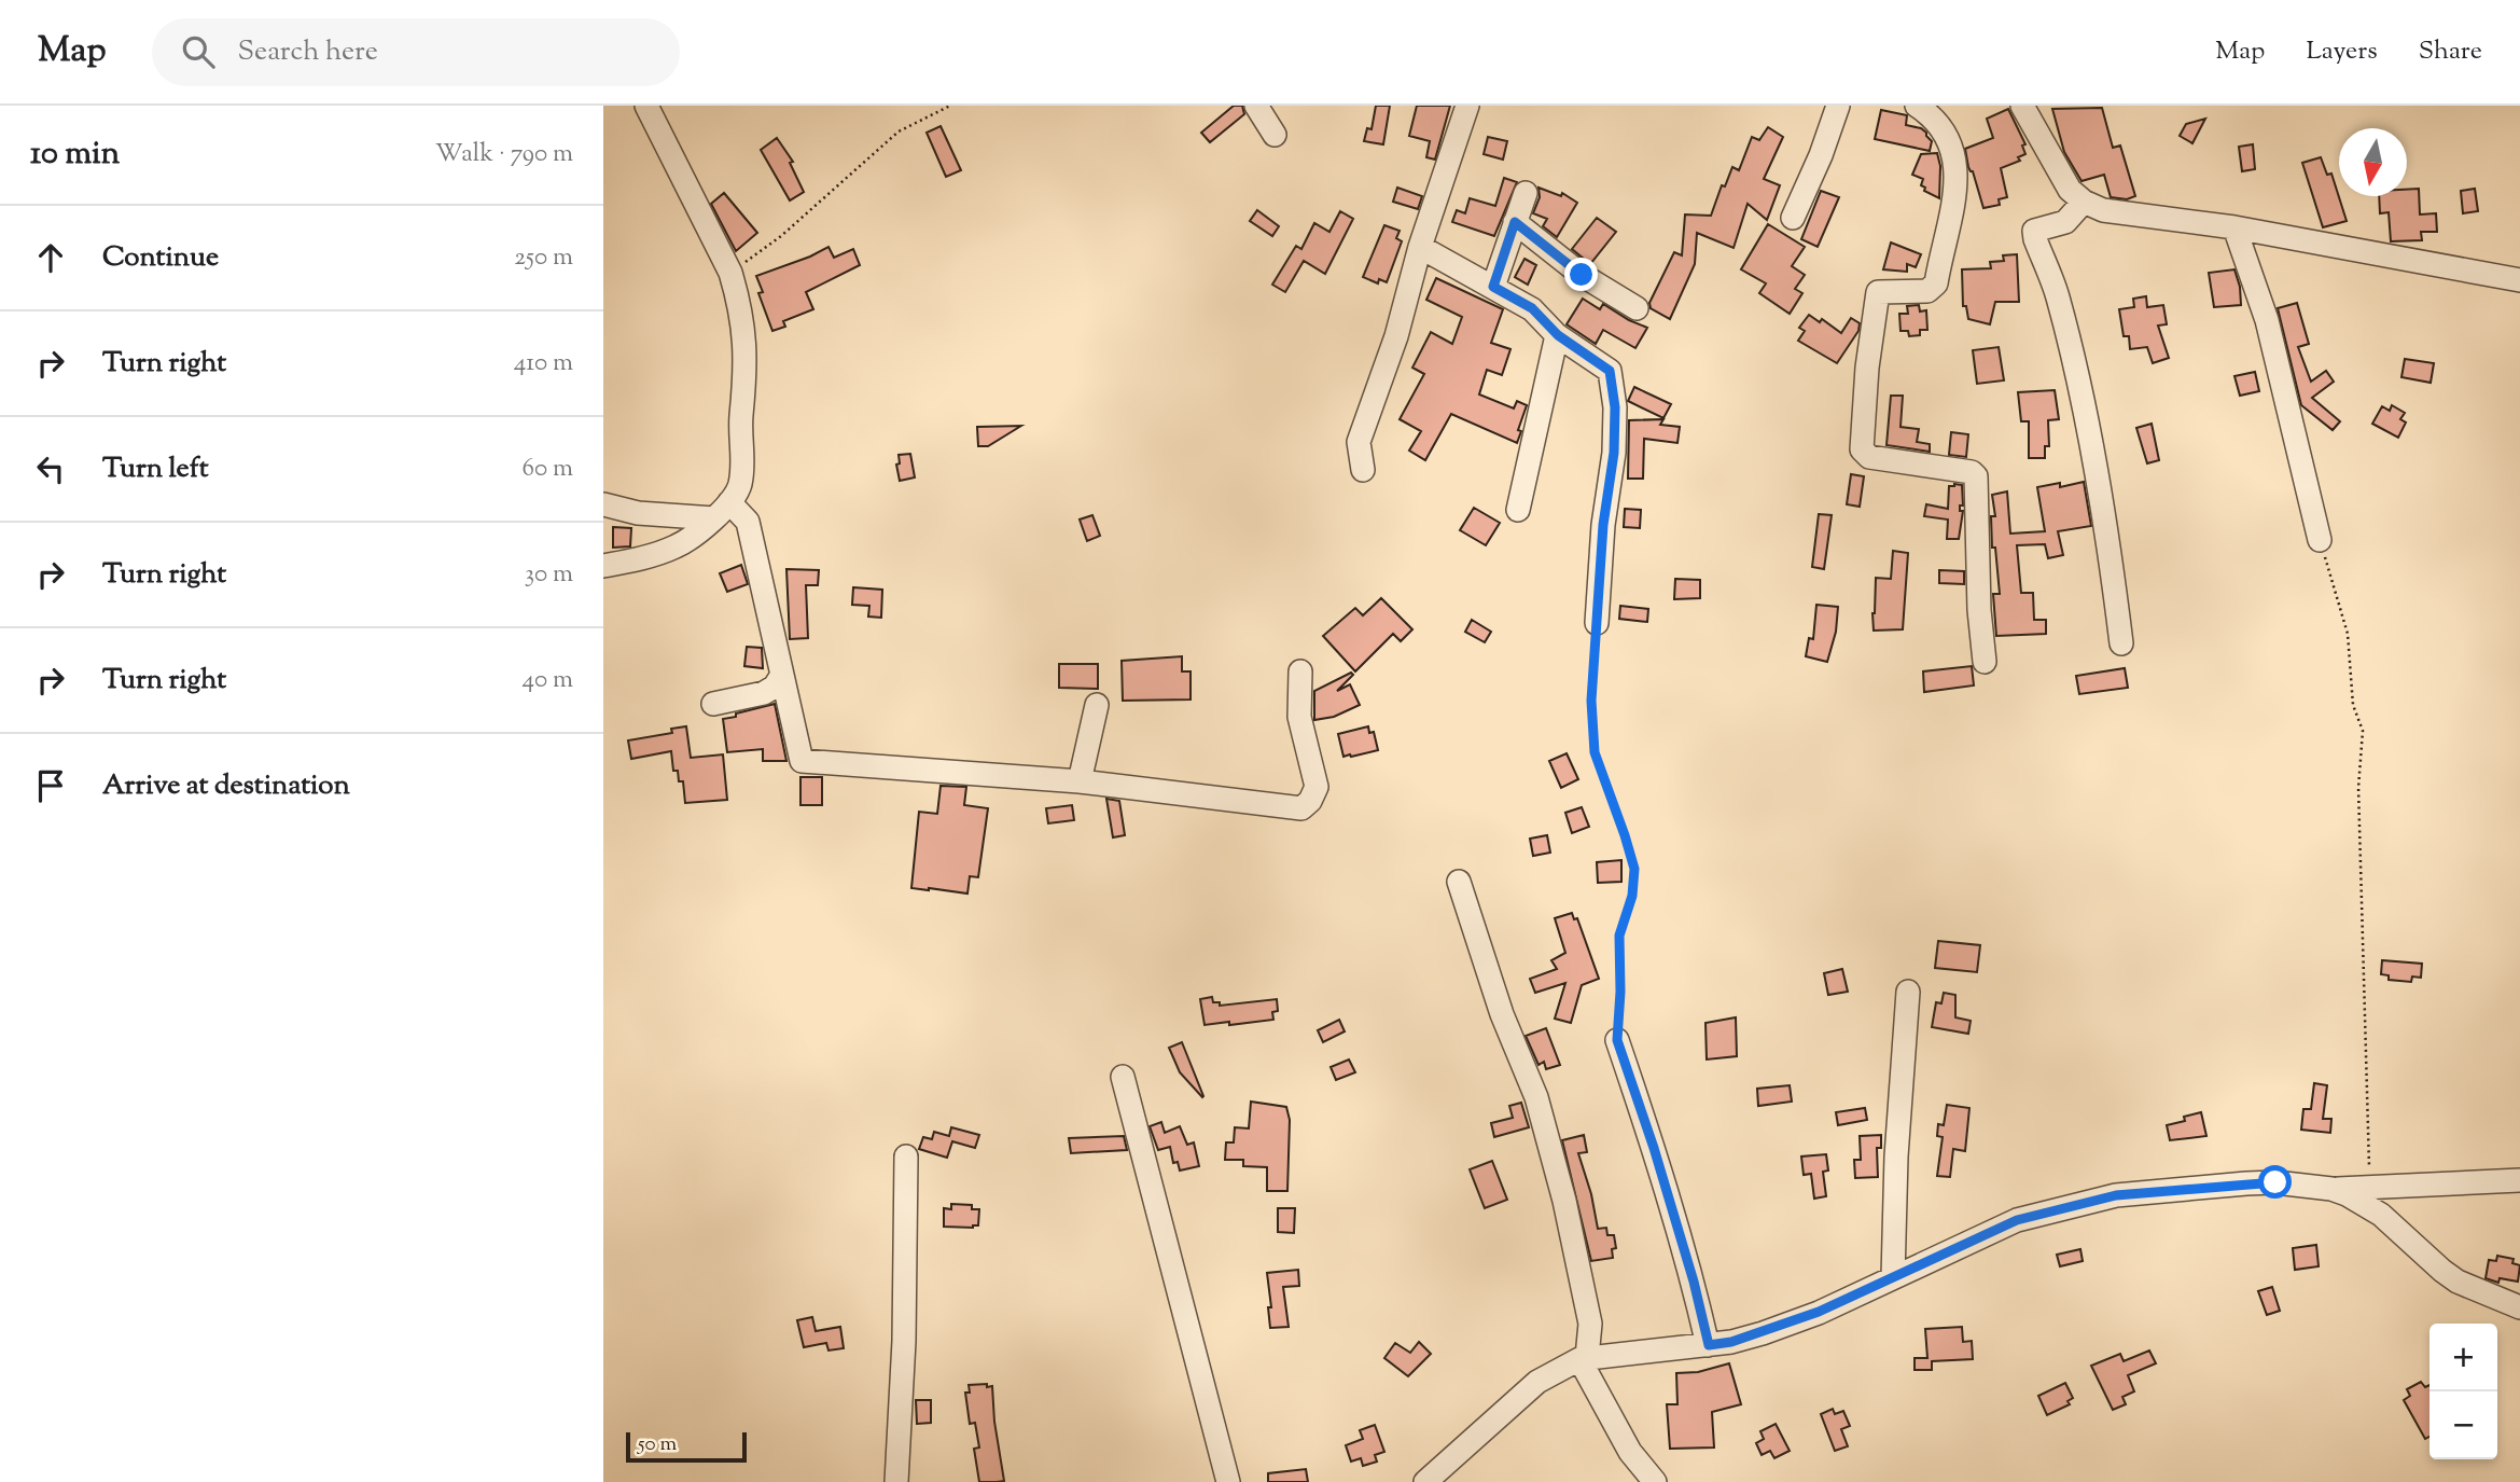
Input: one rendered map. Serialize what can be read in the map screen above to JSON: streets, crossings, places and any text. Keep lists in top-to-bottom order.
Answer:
{
  "scale_bar": "50 m",
  "north": "bottom",
  "page": {
    "header": "Map",
    "search": "Search here",
    "nav": ["Map", "Layers", "Share"],
    "heading": ["10 min", "Walk · 790 m"],
    "list": [
      ["Continue", "250 m"],
      ["Turn right", "410 m"],
      ["Turn left", "60 m"],
      ["Turn right", "30 m"],
      ["Turn right", "40 m"],
      "Arrive at destination"
    ],
    "map_buttons": ["+", "−"],
    "scale": "50 m"
  }
}
